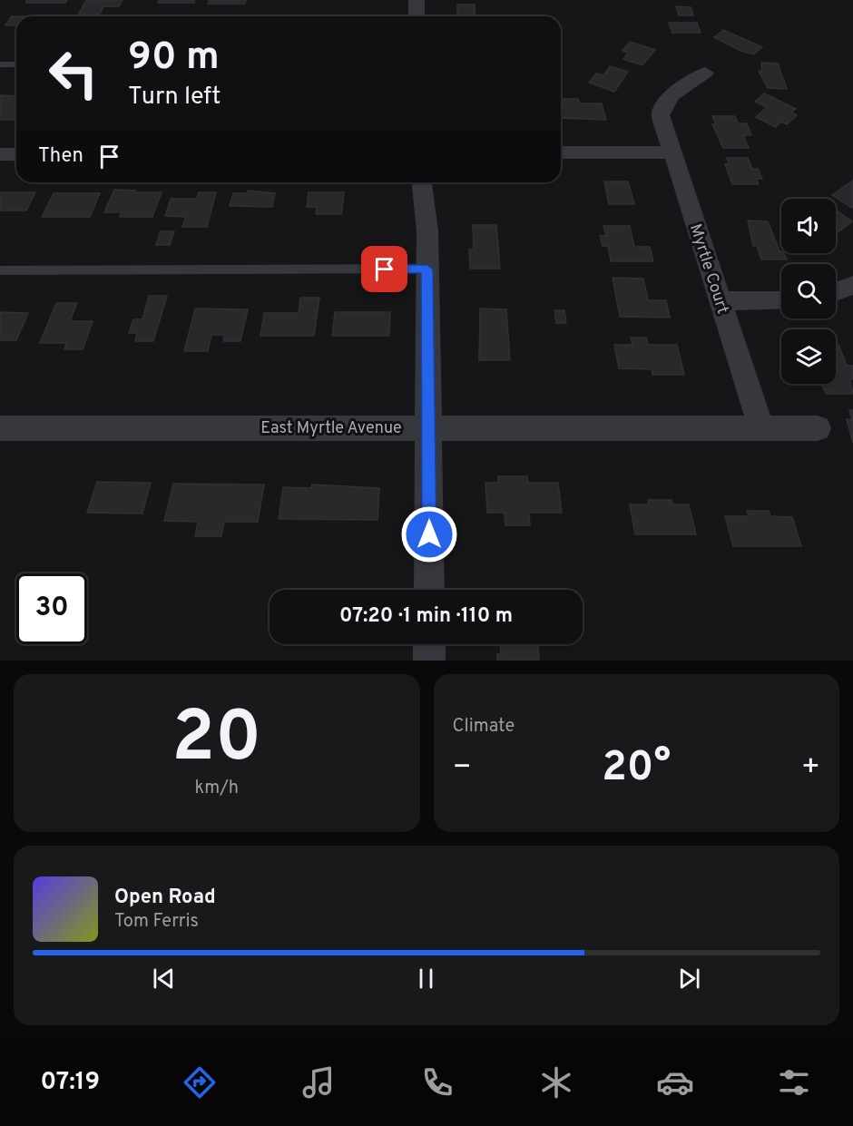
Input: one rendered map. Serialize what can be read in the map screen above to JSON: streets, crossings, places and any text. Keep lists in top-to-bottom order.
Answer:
{
  "streets": {
    "street": ["Myrtle Court", "East Myrtle Avenue"]
  },
  "crossings": [
    ["Myrtle Court", "East Myrtle Avenue"]
  ],
  "page": {
    "turn": ["90 m", "Turn left"],
    "then": "Then",
    "limit": "30",
    "trip": "07:20 · 1 min · 110 m",
    "tile": [
      ["20", "km/h"],
      "Climate"
    ],
    "heat": ["−", "20°", "+"],
    "song": ["Open Road", "Tom Ferris"],
    "tabs": "07:19"
  }
}
